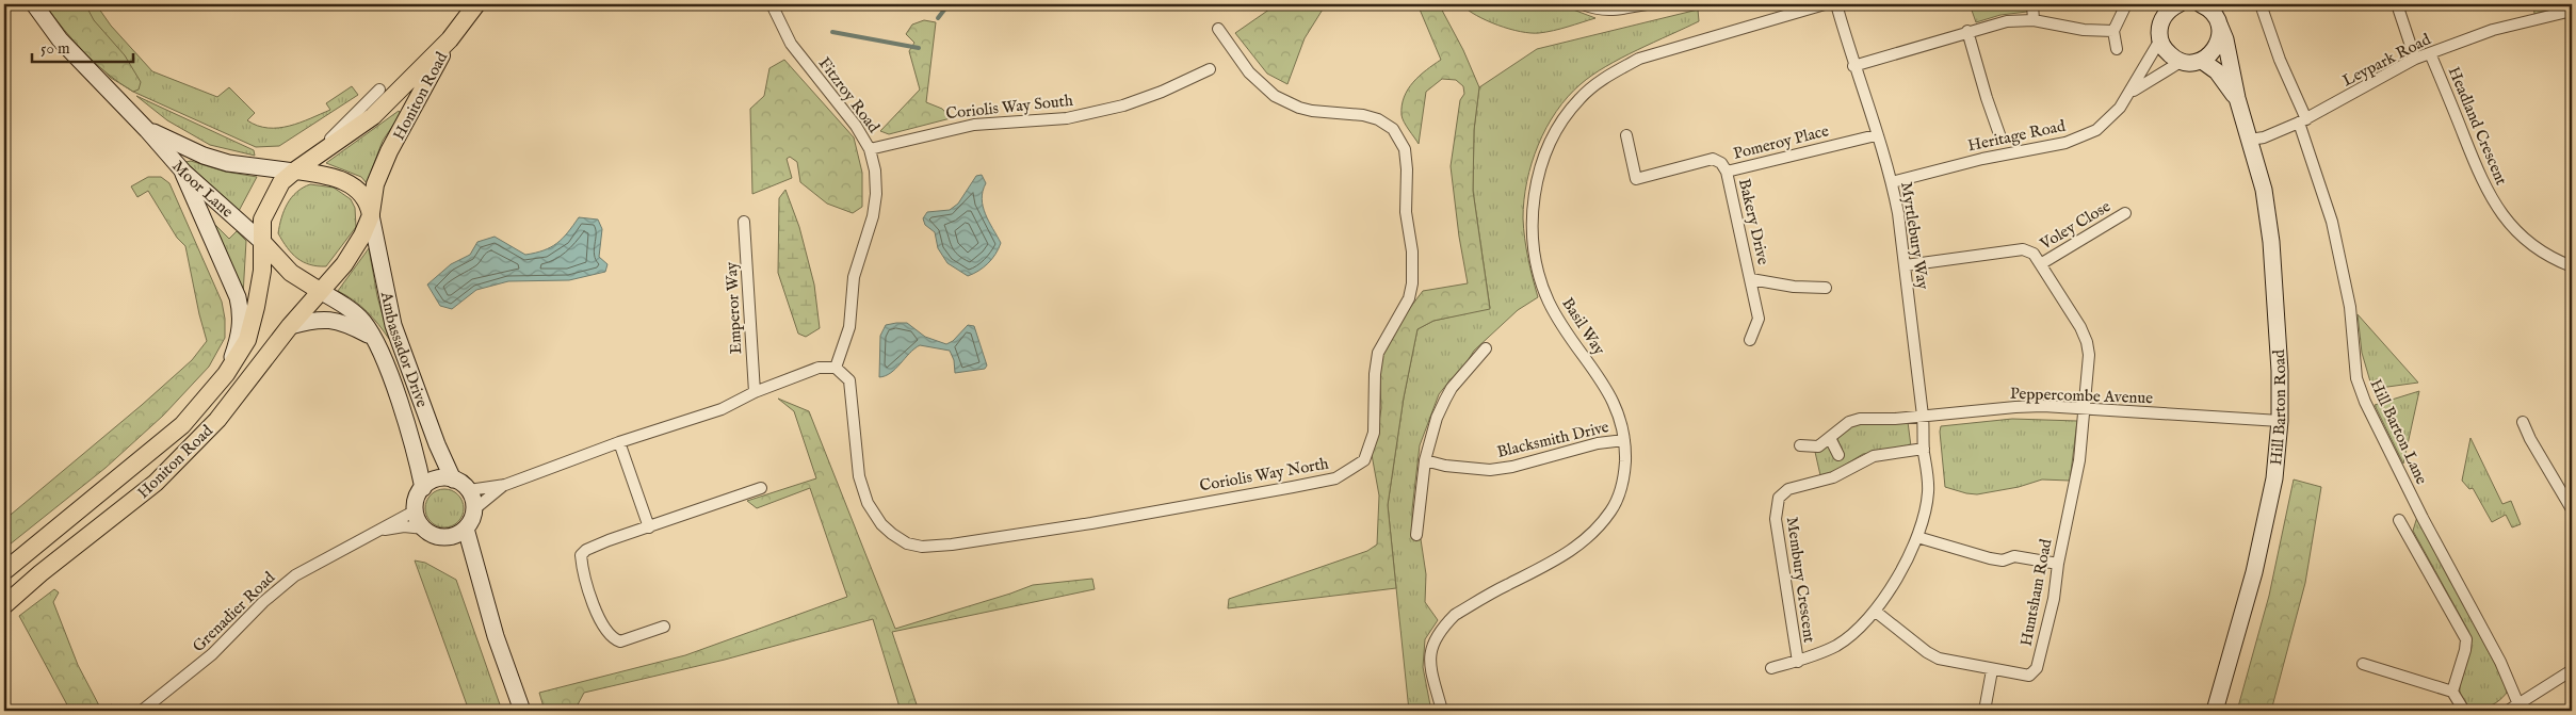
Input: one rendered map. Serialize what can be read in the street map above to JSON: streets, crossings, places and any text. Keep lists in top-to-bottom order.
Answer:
{
  "streets": {
    "main road": [
      "Honiton Road",
      "Moor Lane",
      "Ambassador Drive",
      "Hill Barton Road"
    ],
    "street": [
      "Leypark Road",
      "Fitzroy Road",
      "Coriolis Way South",
      "Headland Crescent",
      "Heritage Road",
      "Pomeroy Place",
      "Bakery Drive",
      "Voley Close",
      "Myrtlebury Way",
      "Emperor Way",
      "Basil Way",
      "Peppercombe Avenue",
      "Hill Barton Lane",
      "Blacksmith Drive",
      "Coriolis Way North",
      "Membury Crescent",
      "Huntsham Road",
      "Grenadier Road"
    ]
  },
  "crossings": [
    ["Leypark Road", "Headland Crescent"],
    ["Leypark Road", "Hill Barton Road"],
    ["Leypark Road", "Hill Barton Lane"],
    ["Fitzroy Road", "Coriolis Way South"],
    ["Fitzroy Road", "Coriolis Way North"],
    ["Honiton Road", "Moor Lane"],
    ["Honiton Road", "Ambassador Drive"],
    ["Heritage Road", "Myrtlebury Way"],
    ["Pomeroy Place", "Bakery Drive"],
    ["Pomeroy Place", "Myrtlebury Way"],
    ["Moor Lane", "Ambassador Drive"],
    ["Voley Close", "Huntsham Road"],
    ["Myrtlebury Way", "Peppercombe Avenue"],
    ["Basil Way", "Blacksmith Drive"],
    ["Ambassador Drive", "Grenadier Road"],
    ["Peppercombe Avenue", "Hill Barton Road"],
    ["Peppercombe Avenue", "Huntsham Road"]
  ],
  "scale_bar": "50 m"
}
